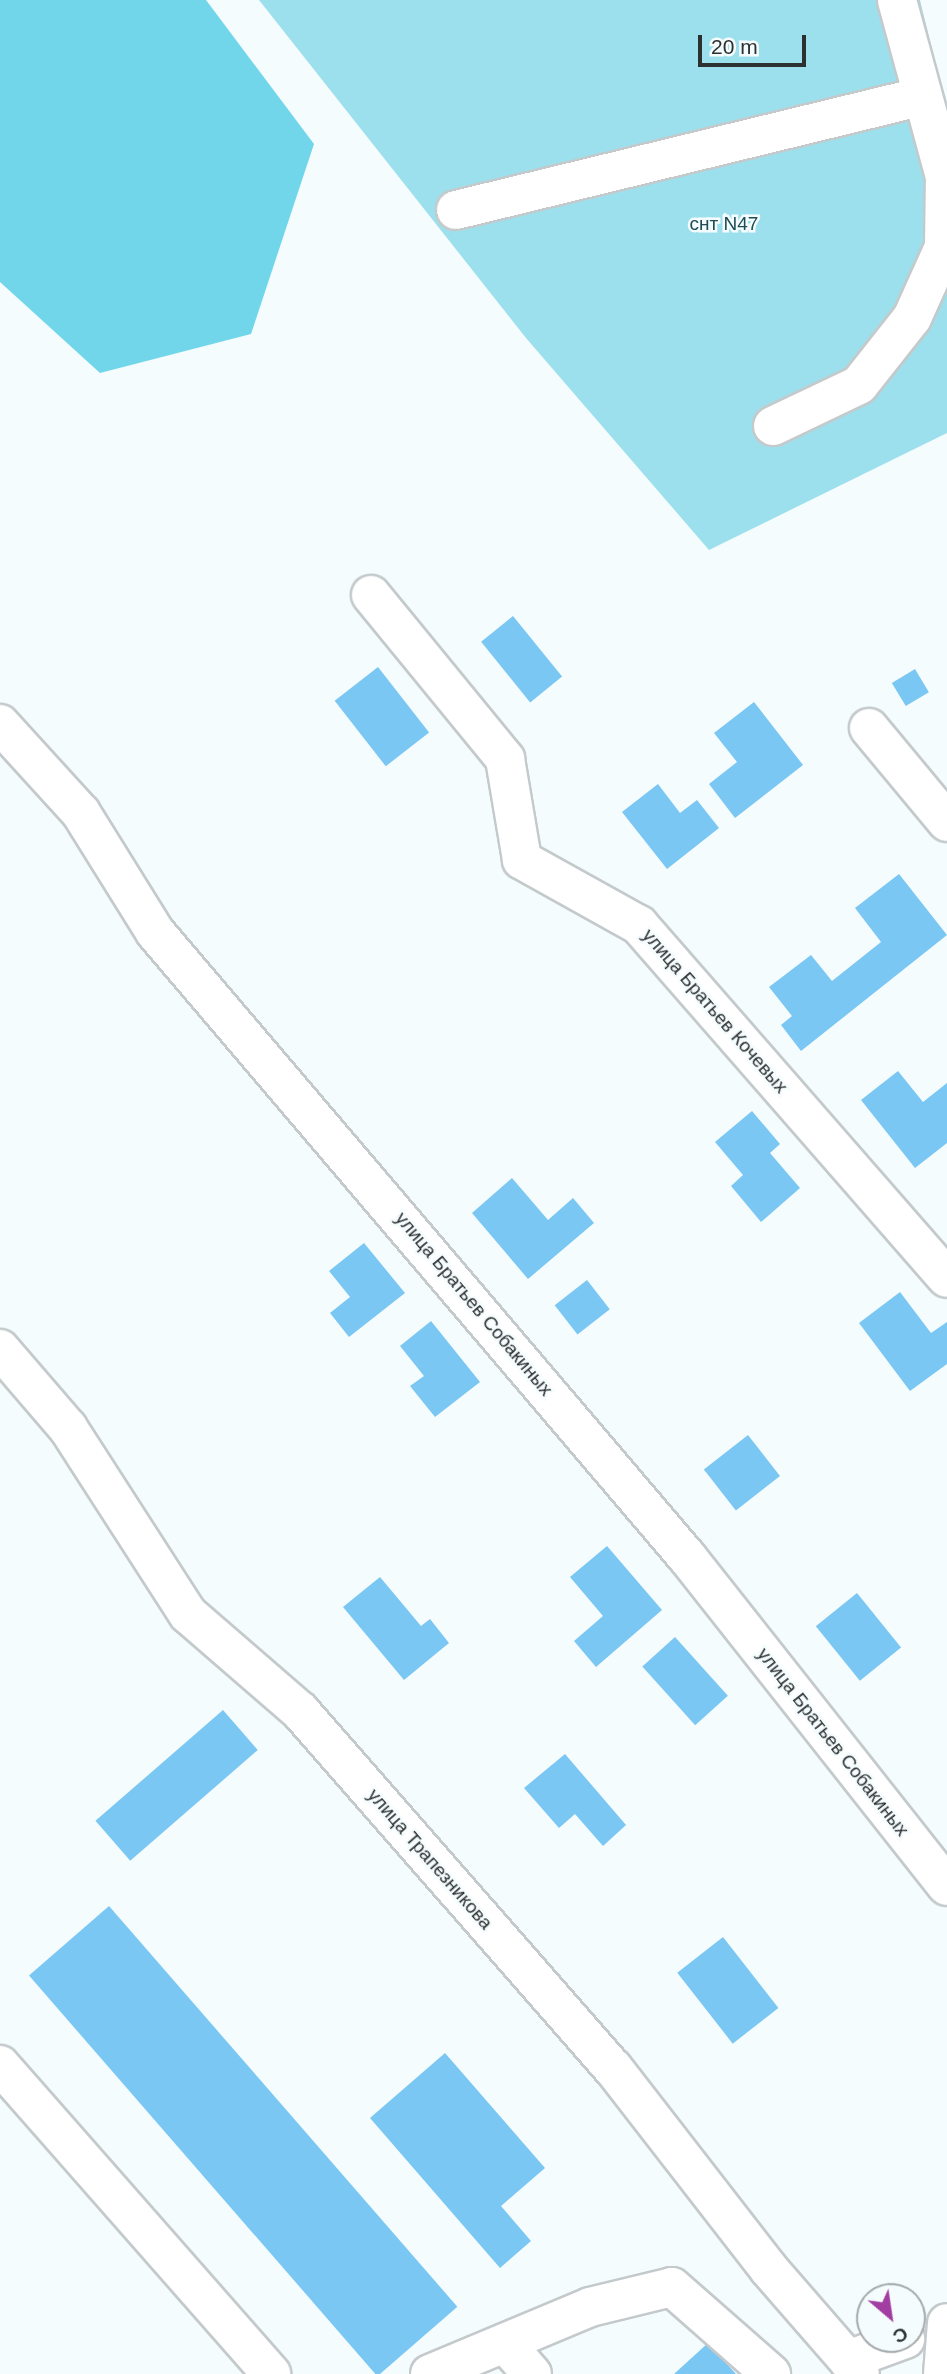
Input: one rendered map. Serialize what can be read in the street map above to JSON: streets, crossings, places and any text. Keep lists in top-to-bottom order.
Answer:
{
  "streets": {
    "street": ["улица Братьев Кочевых", "улица Братьев Собакиных", "улица Трапезникова"]
  },
  "parks": ["снт N47"],
  "scale_bar": "20 m",
  "north": "bottom right"
}
